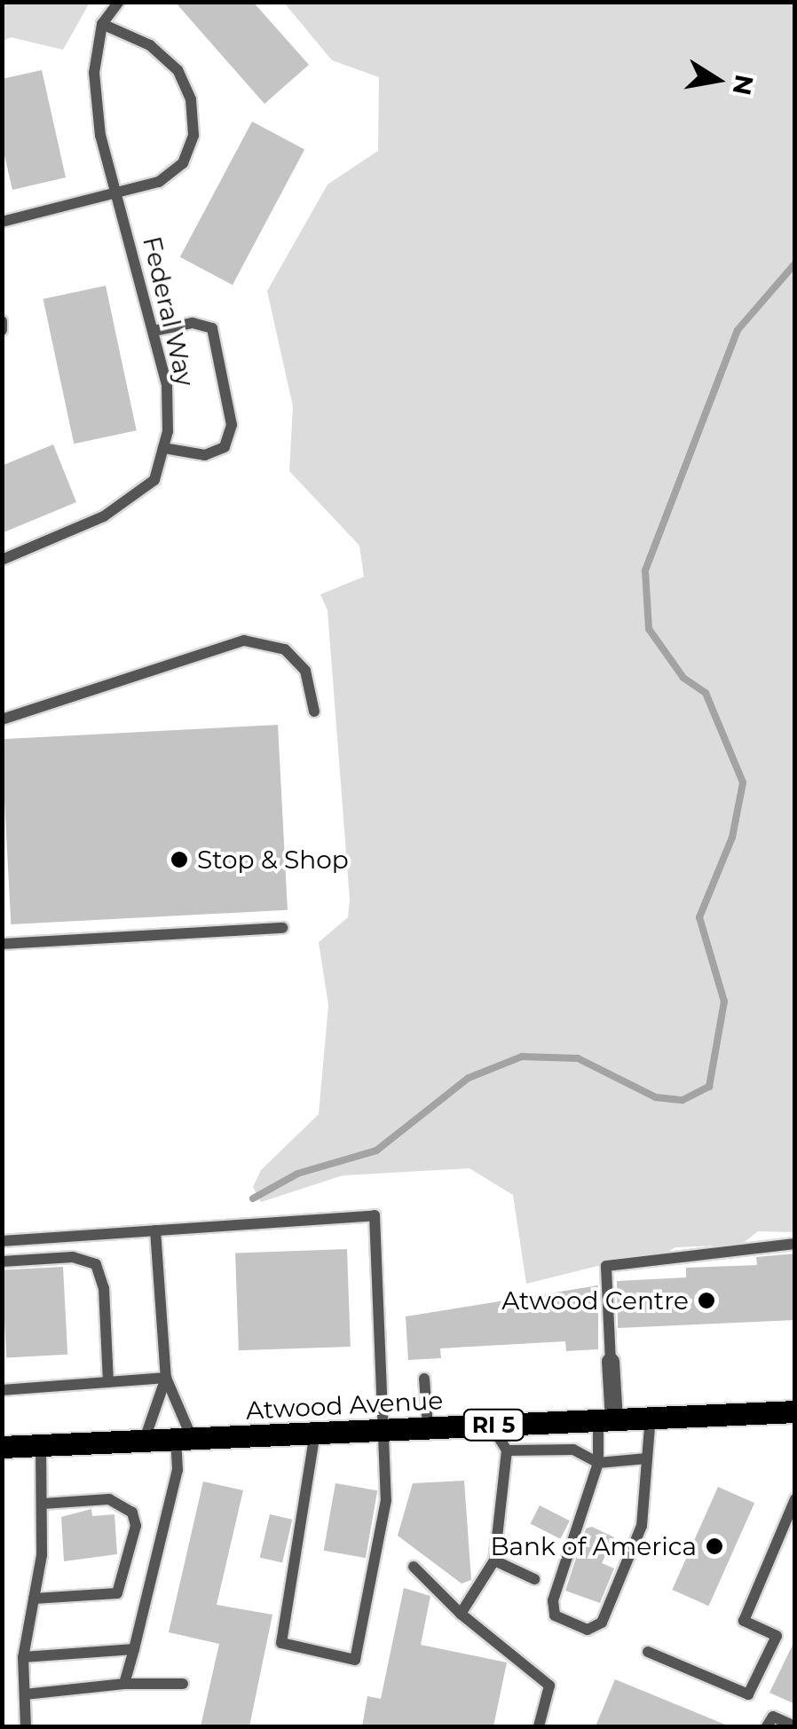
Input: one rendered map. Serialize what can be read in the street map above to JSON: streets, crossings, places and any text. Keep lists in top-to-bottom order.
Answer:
{
  "streets": {
    "main road": ["Atwood Avenue", "RI 5"],
    "lane": ["Federal Way"]
  },
  "places": ["Stop & Shop", "Atwood Centre", "Bank of America"],
  "north": "right"
}
